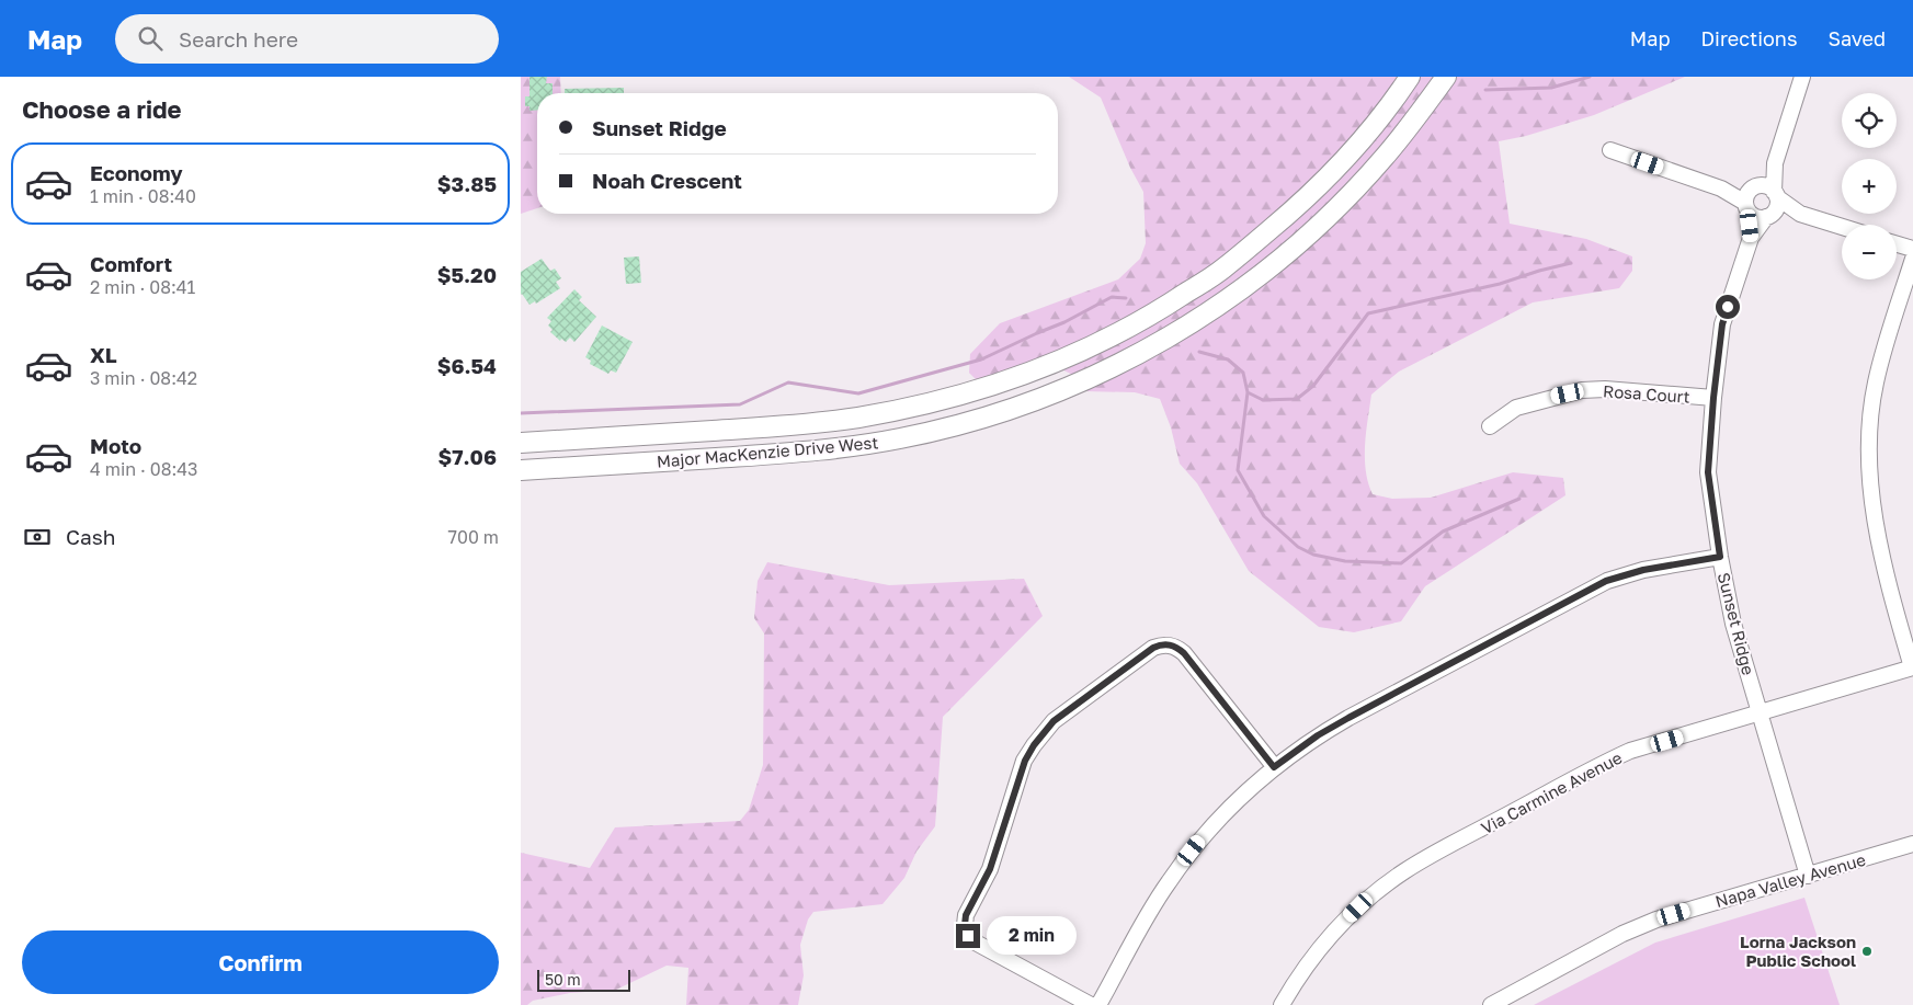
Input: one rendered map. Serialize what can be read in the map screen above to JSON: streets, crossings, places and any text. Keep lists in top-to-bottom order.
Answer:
{
  "streets": {
    "main road": ["Major MacKenzie Drive West"],
    "street": [
      "Rosa Court",
      "Sunset Ridge",
      "Via Carmine Avenue",
      "Napa Valley Avenue"
    ]
  },
  "crossings": [
    ["Rosa Court", "Sunset Ridge"],
    ["Sunset Ridge", "Via Carmine Avenue"],
    ["Sunset Ridge", "Napa Valley Avenue"]
  ],
  "places": ["Lorna Jackson Public School"],
  "scale_bar": "50 m",
  "page": {
    "header": "Map",
    "search": "Search here",
    "nav": ["Map", "Directions", "Saved"],
    "heading": "Choose a ride",
    "map_buttons": ["+", "−"],
    "banner": ["Sunset Ridge", "Noah Crescent"],
    "list": [
      {
        "name": "Economy",
        "note": "1 min · 08:40",
        "value": "$3.85"
      },
      {
        "name": "Comfort",
        "note": "2 min · 08:41",
        "value": "$5.20"
      },
      {
        "name": "XL",
        "note": "3 min · 08:42",
        "value": "$6.54"
      },
      {
        "name": "Moto",
        "note": "4 min · 08:43",
        "value": "$7.06"
      }
    ],
    "pay": ["Cash", "700 m"],
    "bubble": "2 min",
    "buttons": "Confirm",
    "scale": "50 m"
  }
}
